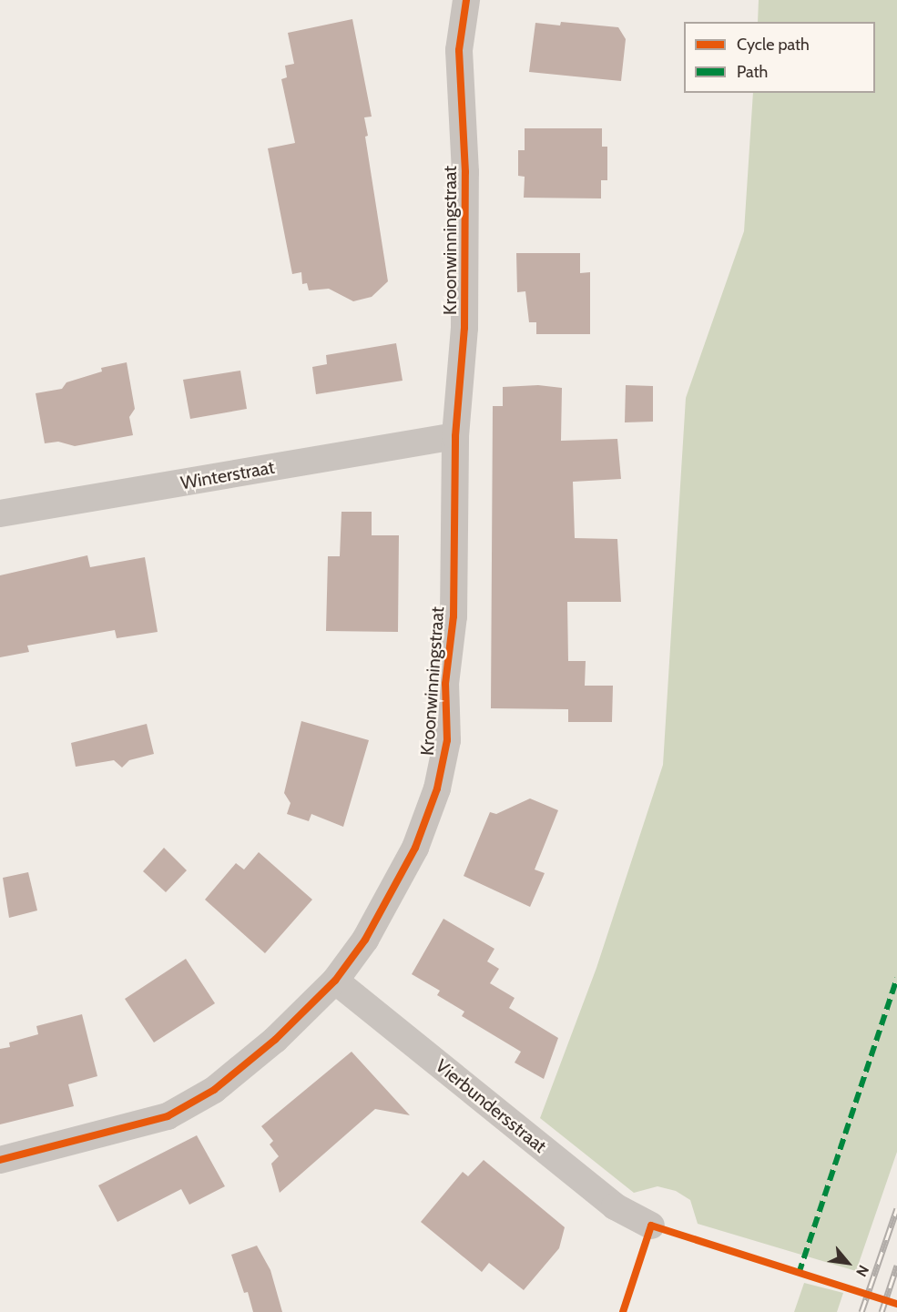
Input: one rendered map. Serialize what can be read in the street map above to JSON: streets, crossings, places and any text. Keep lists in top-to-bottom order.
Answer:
{
  "streets": {
    "street": ["Kroonwinningstraat", "Winterstraat", "Vierbundersstraat"]
  },
  "crossings": [
    ["Kroonwinningstraat", "Winterstraat"],
    ["Kroonwinningstraat", "Vierbundersstraat"]
  ],
  "legend": ["Cycle path", "Path"],
  "north": "bottom right"
}
